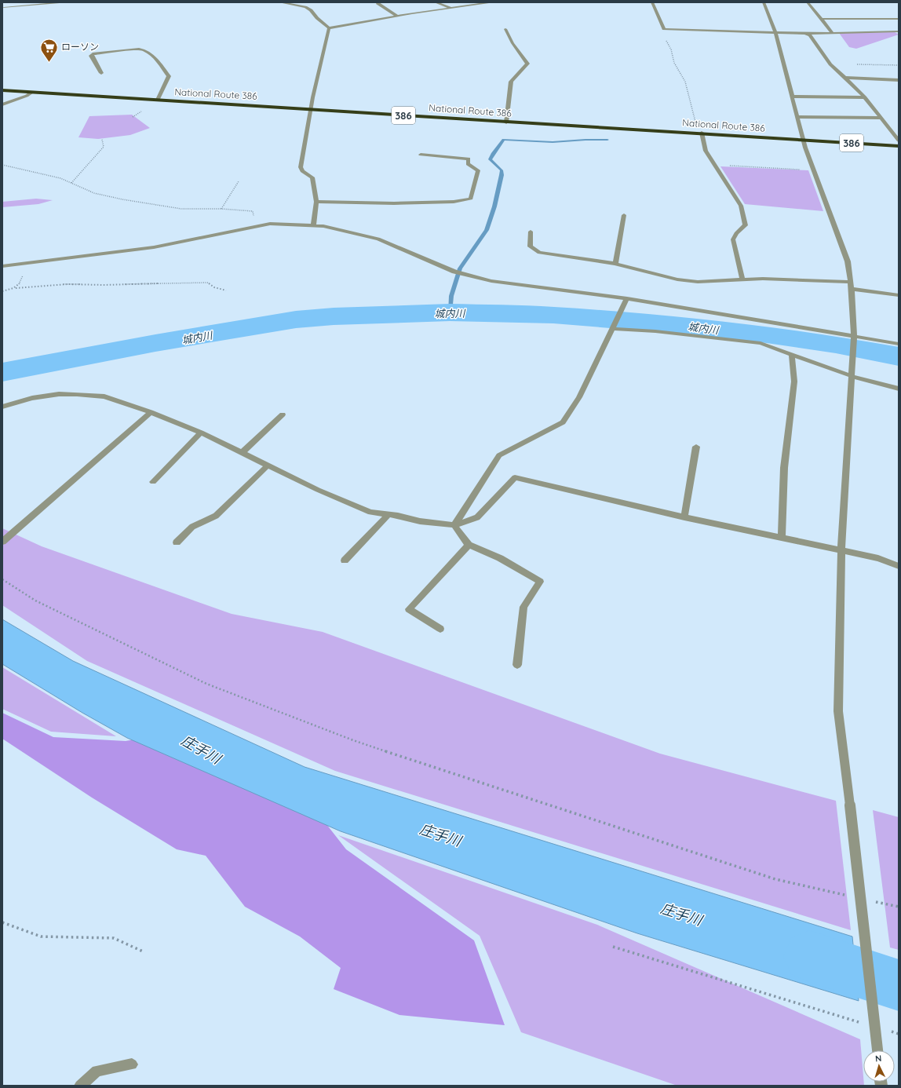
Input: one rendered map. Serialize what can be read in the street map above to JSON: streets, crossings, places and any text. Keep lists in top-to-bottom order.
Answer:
{
  "streets": {
    "highway": ["National Route 386", "386"]
  },
  "water": ["城内川", "庄手川"],
  "places": {
    "supermarket": ["ローソン"]
  },
  "north": "top"
}
